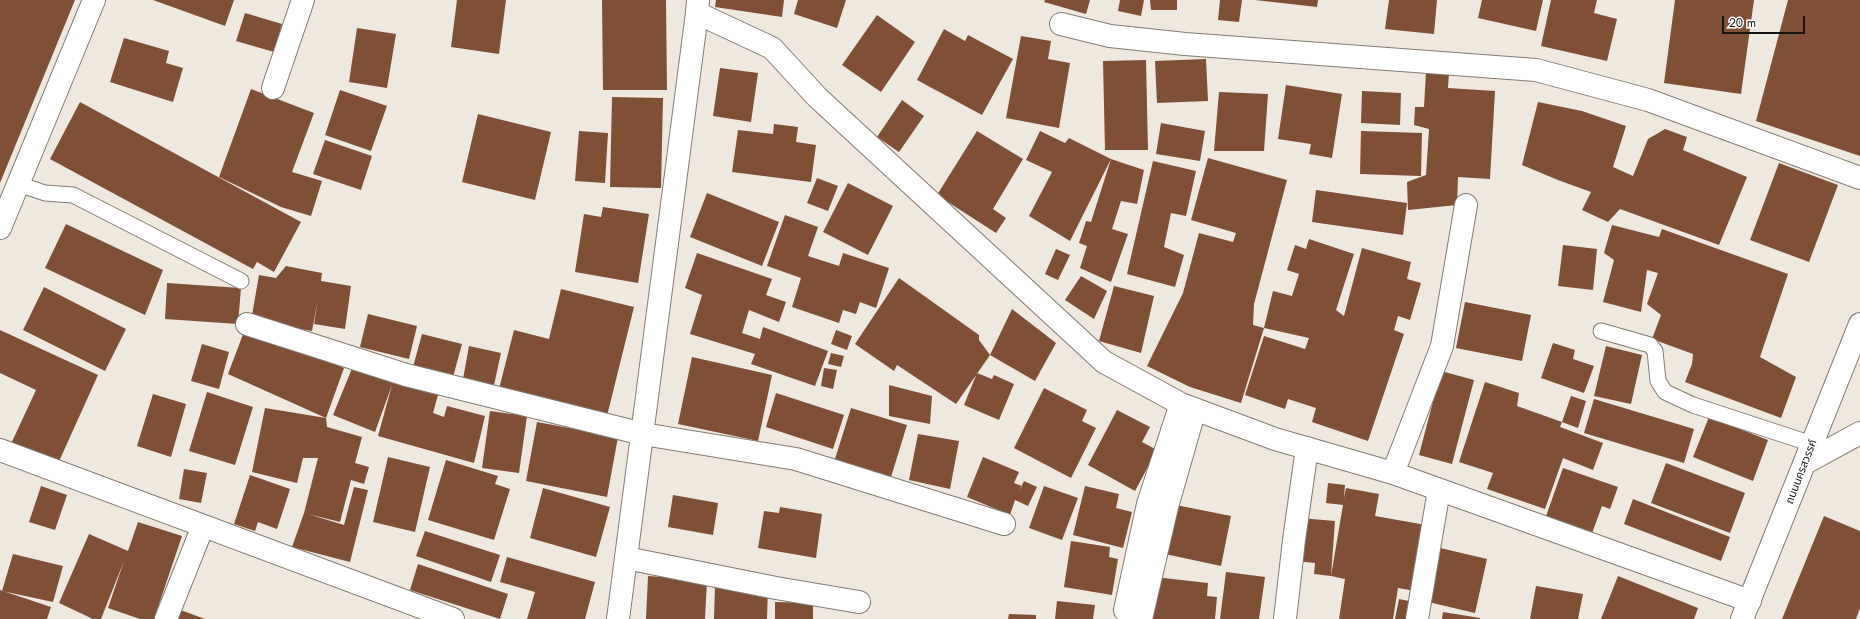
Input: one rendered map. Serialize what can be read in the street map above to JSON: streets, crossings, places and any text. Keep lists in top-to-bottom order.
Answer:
{
  "streets": {
    "street": ["ถนนนครสวรรค์"]
  },
  "scale_bar": "20 m"
}
